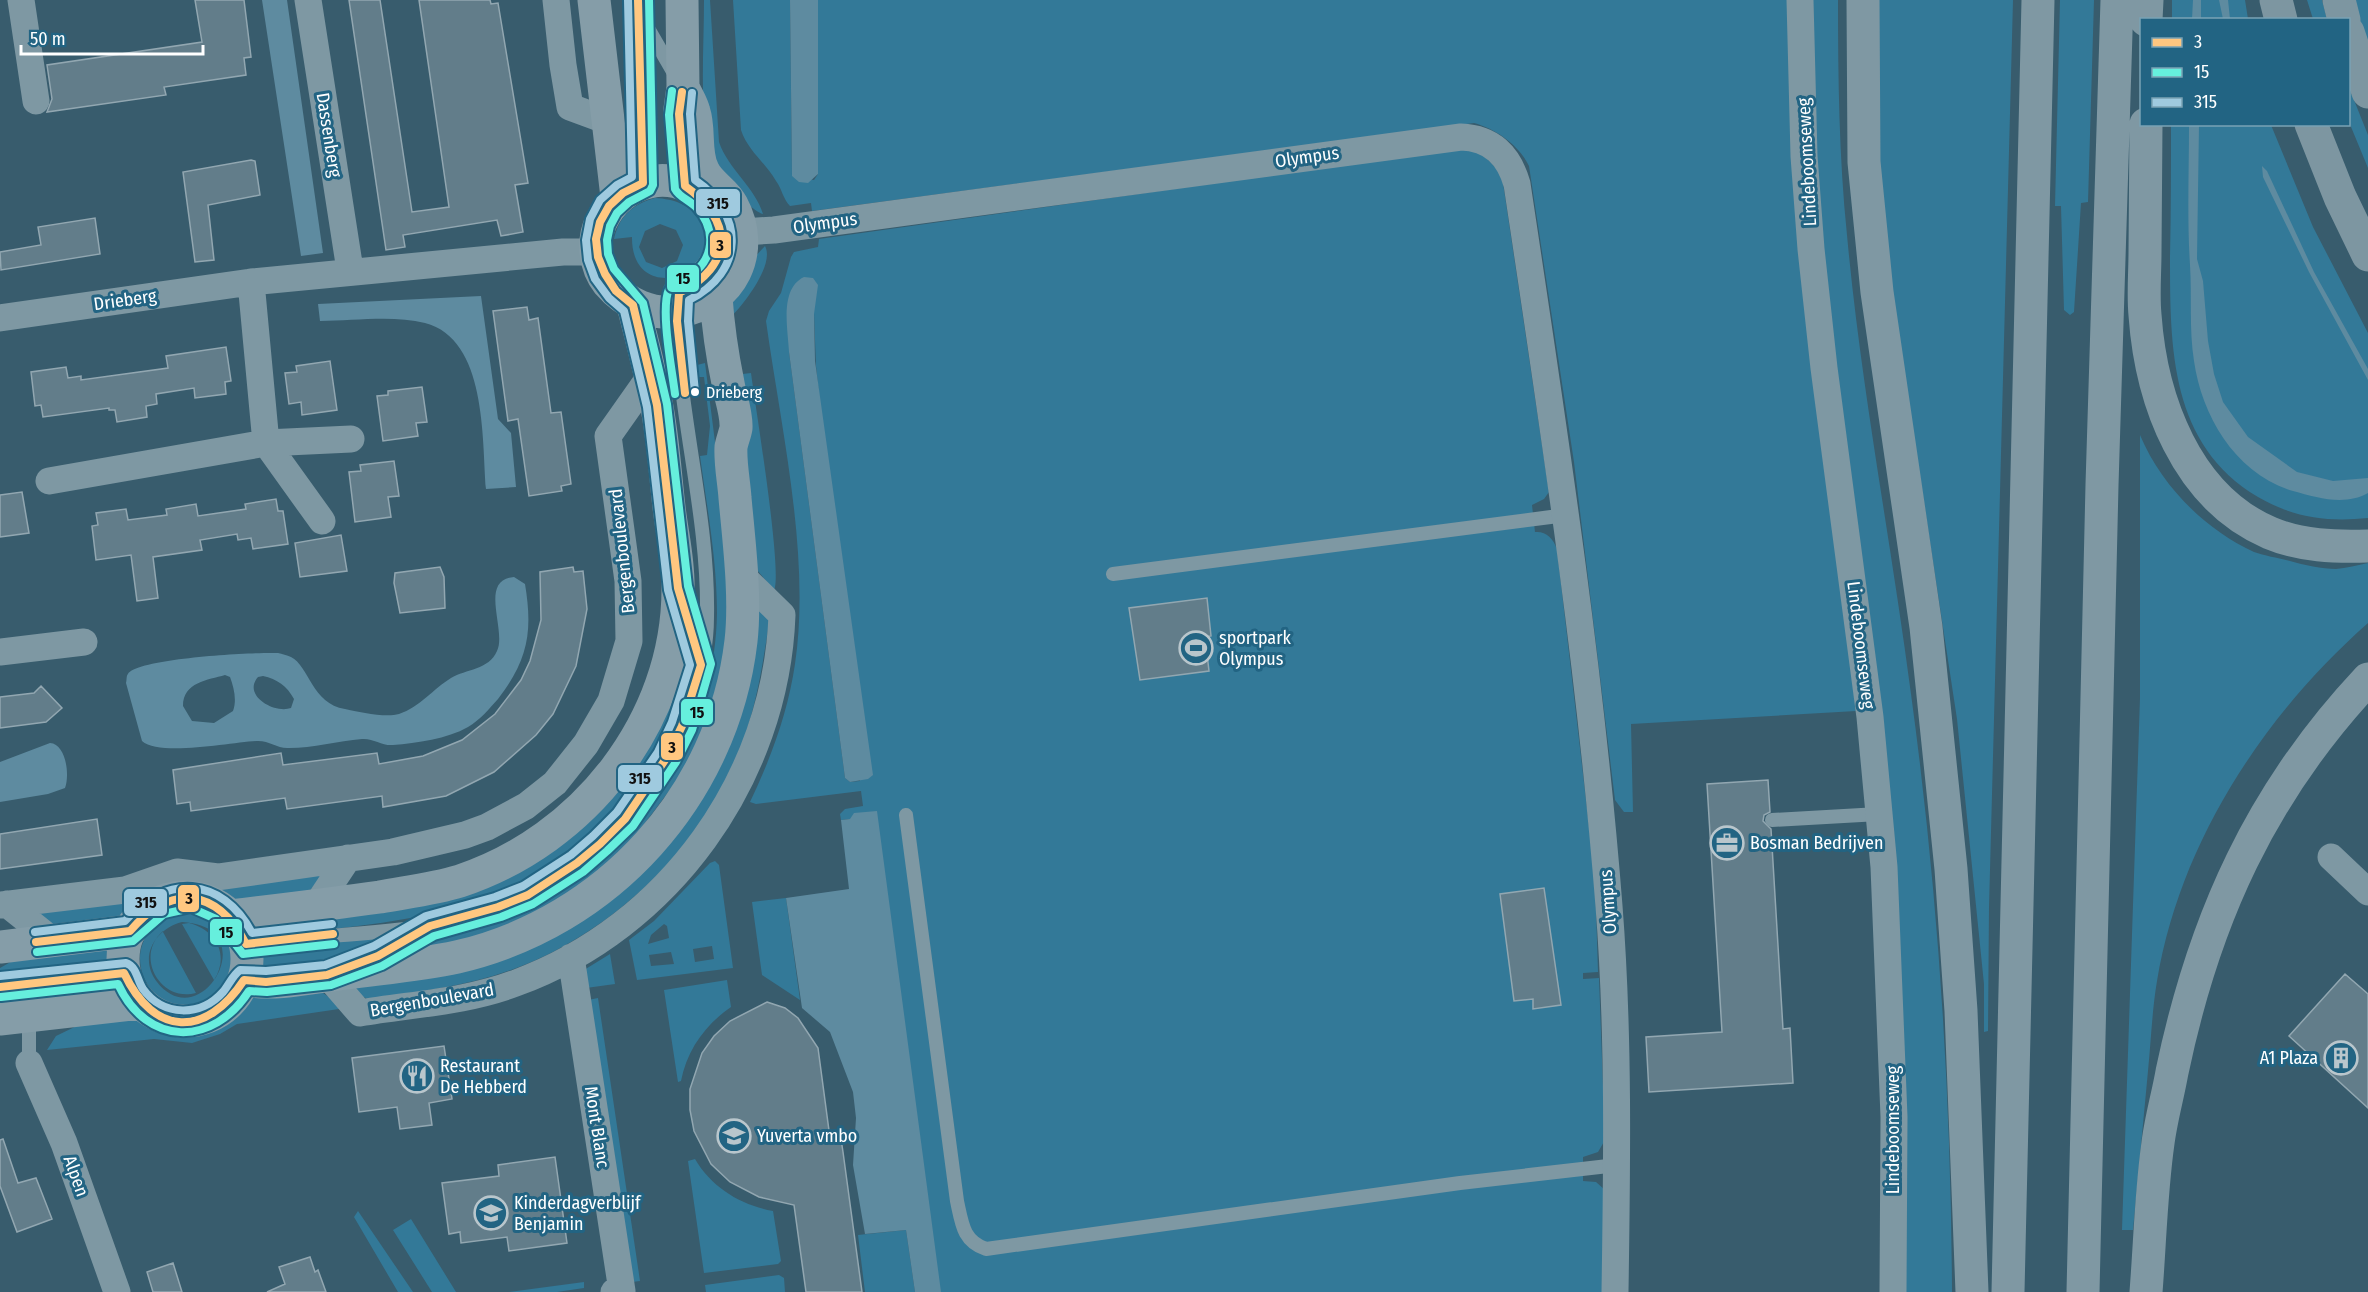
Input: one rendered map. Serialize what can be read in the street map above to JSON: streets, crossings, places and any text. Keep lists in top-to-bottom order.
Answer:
{
  "streets": {
    "street": [
      "Dassenberg",
      "Olympus",
      "Lindeboomseweg",
      "Drieberg",
      "Bergenboulevard",
      "Mont Blanc",
      "Alpen"
    ]
  },
  "crossings": [
    ["Dassenberg", "Drieberg"],
    ["Olympus", "Drieberg"],
    ["Bergenboulevard", "Mont Blanc"]
  ],
  "places": {
    "other": ["Drieberg"],
    "sports": ["sportpark Olympus"],
    "office": ["Bosman Bedrijven"],
    "building": ["A1 Plaza"],
    "restaurant": ["Restaurant De Hebberd"],
    "school or university": ["Yuverta vmbo", "Kinderdagverblijf Benjamin"]
  },
  "lines": ["transit line 3", "transit line 15", "transit line 315"],
  "legend": ["3", "15", "315"],
  "scale_bar": "50 m"
}
